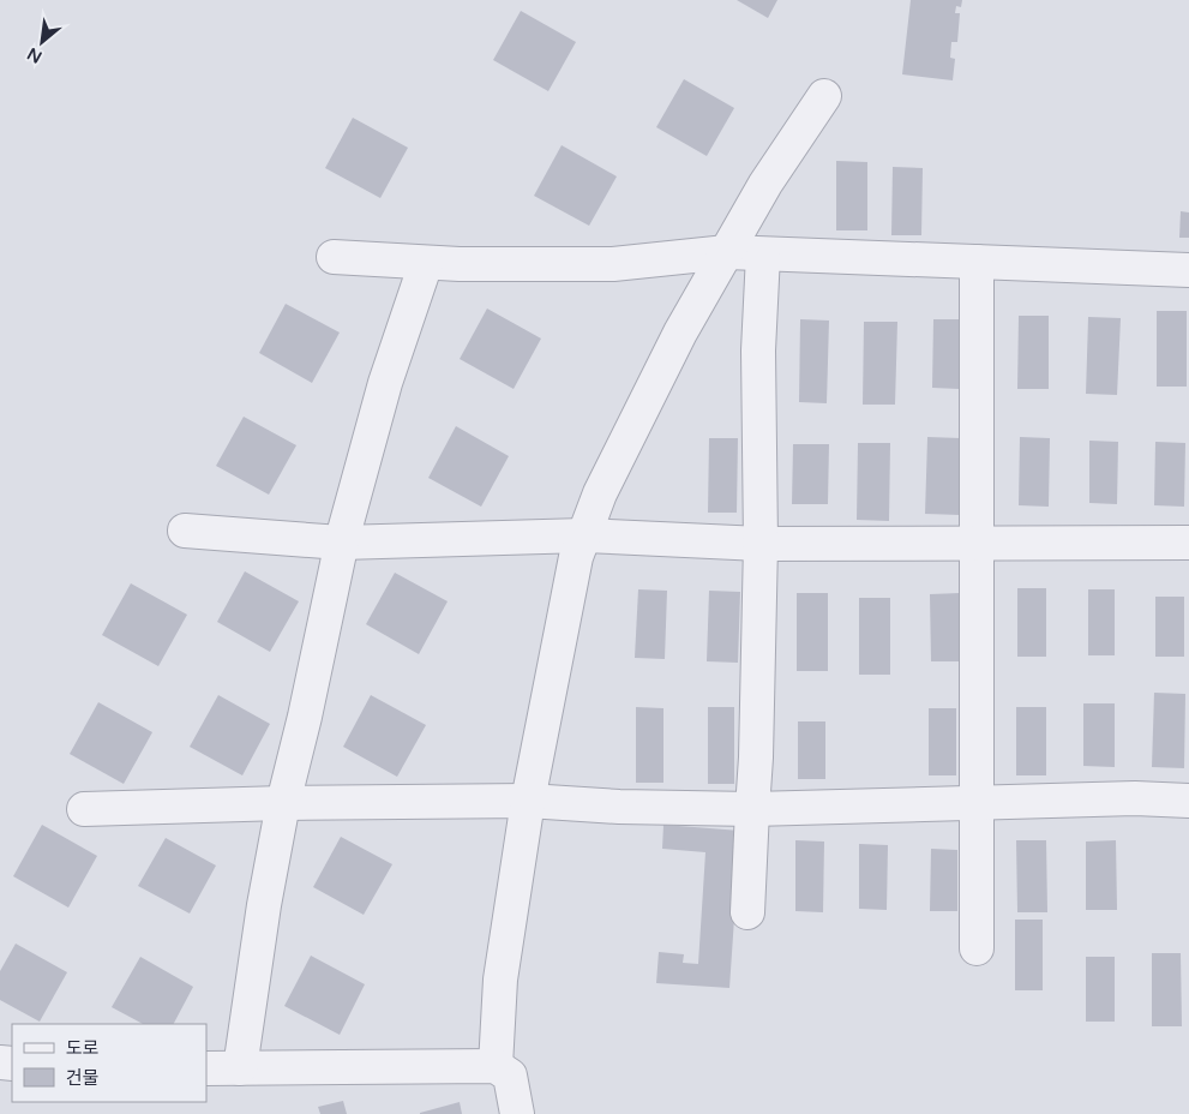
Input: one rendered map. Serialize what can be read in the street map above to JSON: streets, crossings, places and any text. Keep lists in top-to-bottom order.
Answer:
{
  "legend": ["도로", "건물"],
  "north": "bottom left"
}
